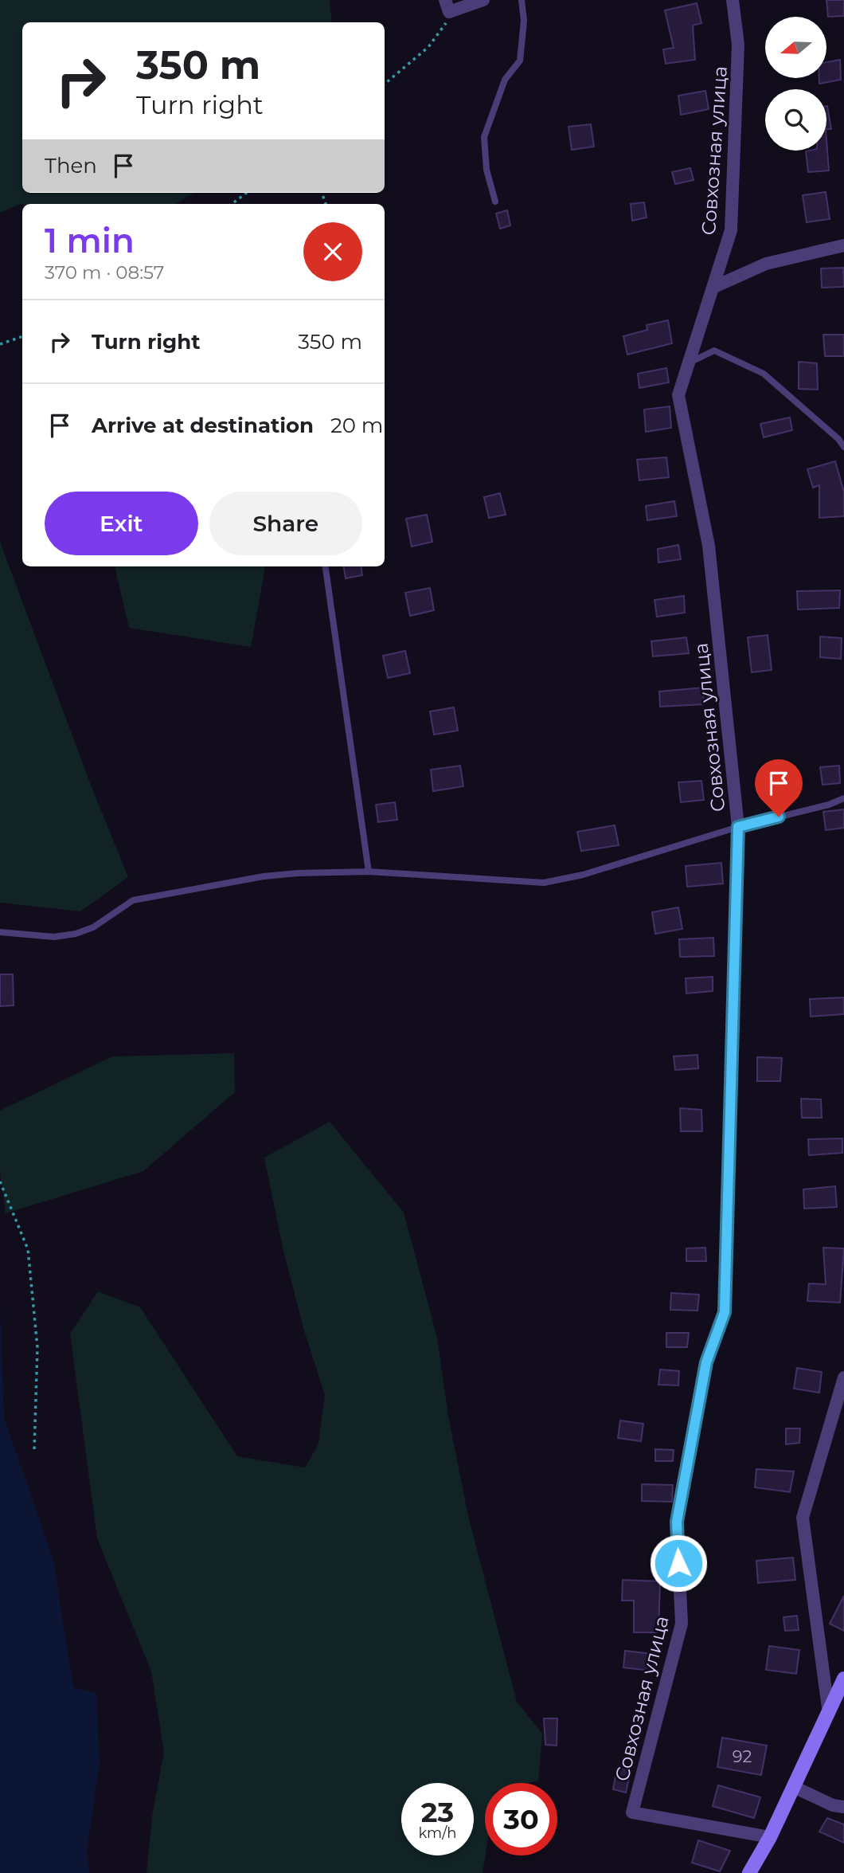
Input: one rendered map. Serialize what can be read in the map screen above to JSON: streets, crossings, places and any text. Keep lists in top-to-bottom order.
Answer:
{
  "streets": {
    "street": ["Совхозная улица"]
  },
  "house_numbers": ["92"],
  "north": "left",
  "page": {
    "turn": ["350 m", "Turn right"],
    "then": "Then",
    "heading": ["1 min", "370 m · 08:57"],
    "list": [
      {
        "name": "Turn right",
        "value": "350 m"
      },
      {
        "name": "Arrive at destination",
        "value": "20 m"
      }
    ],
    "buttons": ["Exit", "Share"],
    "speed": "23 km/h",
    "limit": "30"
  }
}
